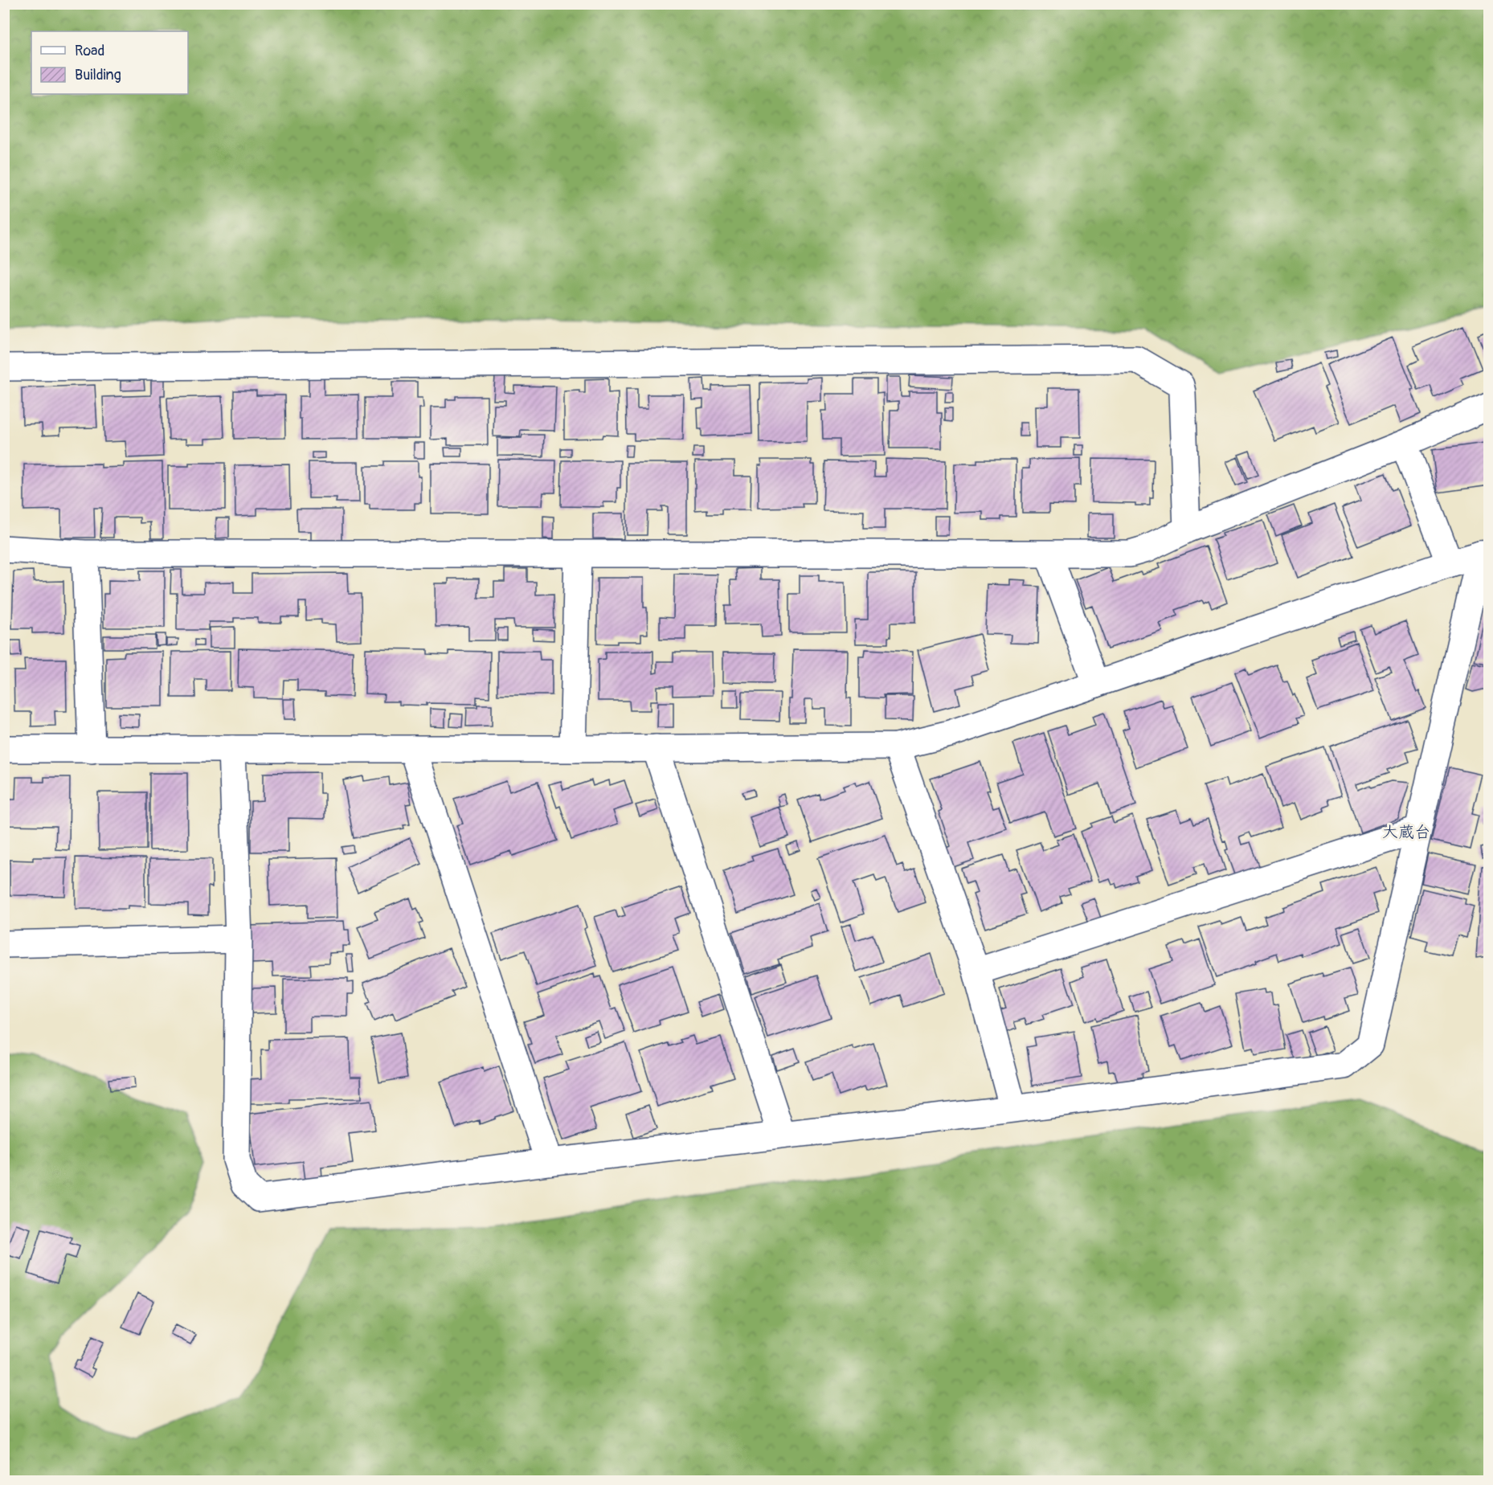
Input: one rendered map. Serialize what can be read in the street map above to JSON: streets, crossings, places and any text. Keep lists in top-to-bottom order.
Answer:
{
  "districts": ["大蔵台"],
  "legend": ["Road", "Building"]
}
